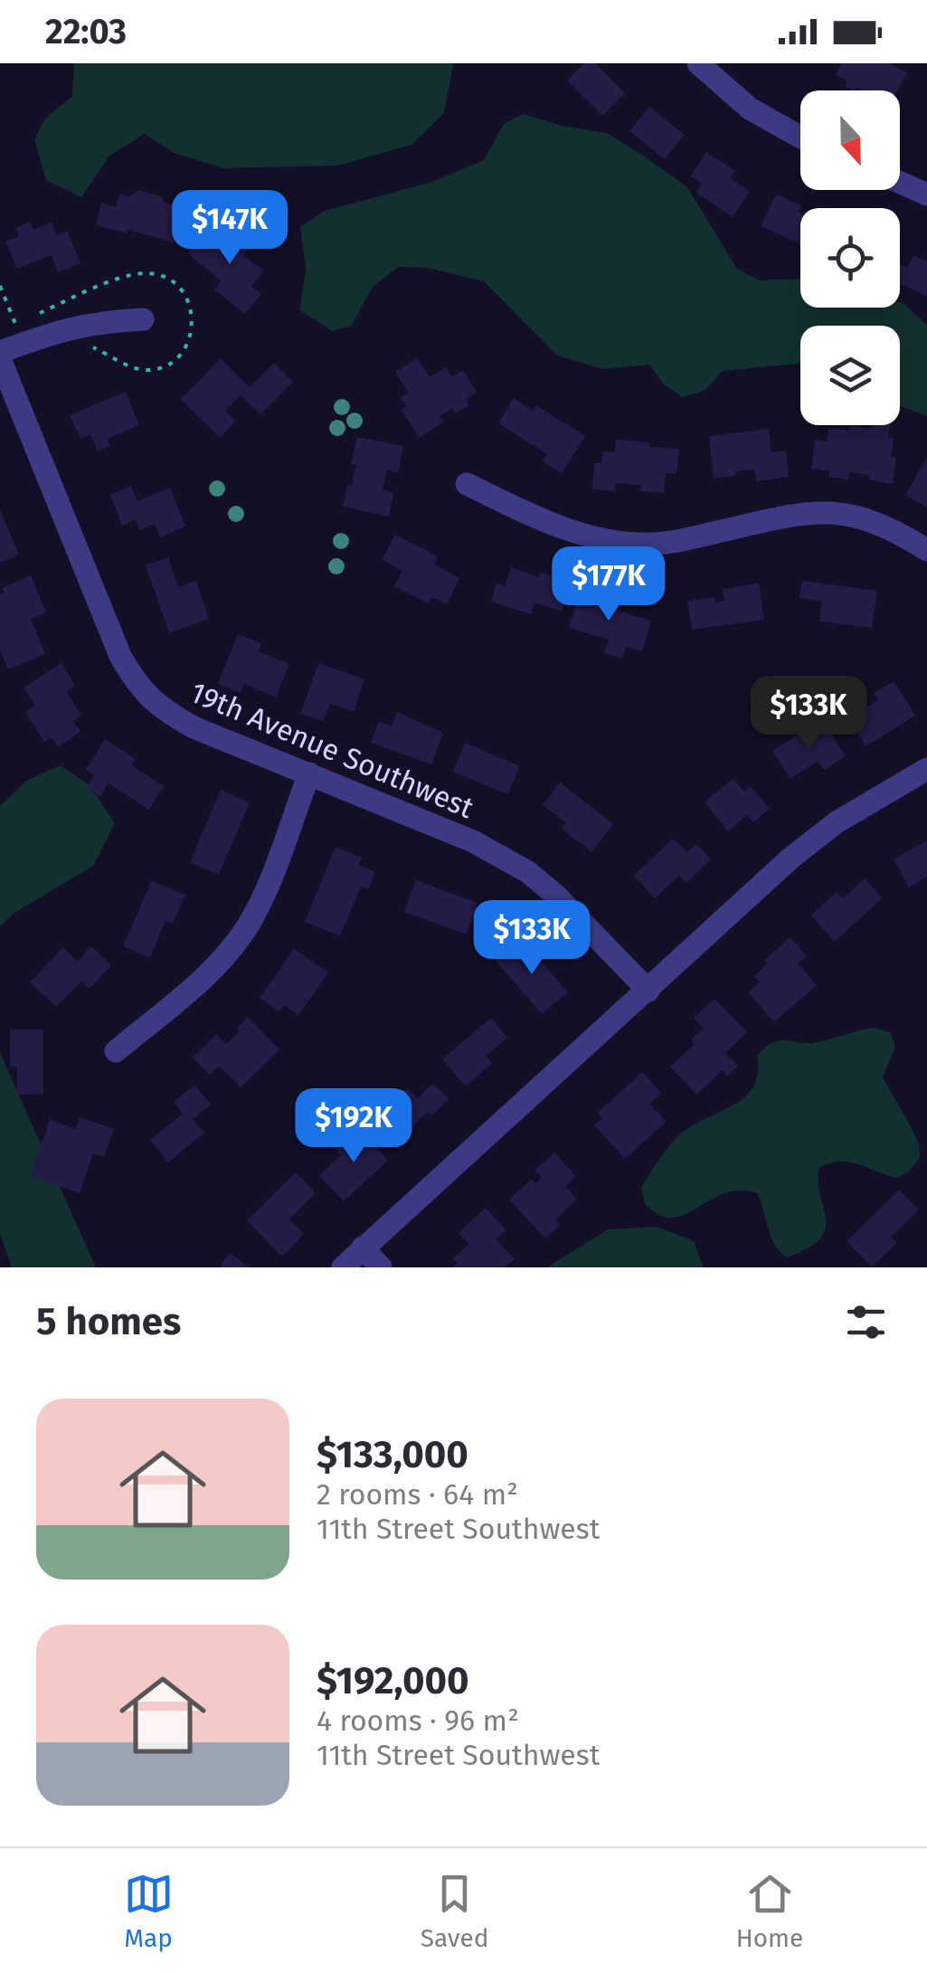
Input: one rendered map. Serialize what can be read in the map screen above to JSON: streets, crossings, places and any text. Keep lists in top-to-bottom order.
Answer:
{
  "streets": {
    "street": ["19th Avenue Southwest"]
  },
  "north": "bottom",
  "page": {
    "status": "22:03",
    "price": [
      "$147K",
      "$177K",
      "$133K",
      "$133K",
      "$192K"
    ],
    "heading": "5 homes",
    "list": [
      {
        "name": "$133,000",
        "note": "2 rooms · 64 m² · 11th Street Southwest"
      },
      {
        "name": "$192,000",
        "note": "4 rooms · 96 m² · 11th Street Southwest"
      }
    ],
    "tabs": ["Map", "Saved", "Home"]
  }
}
